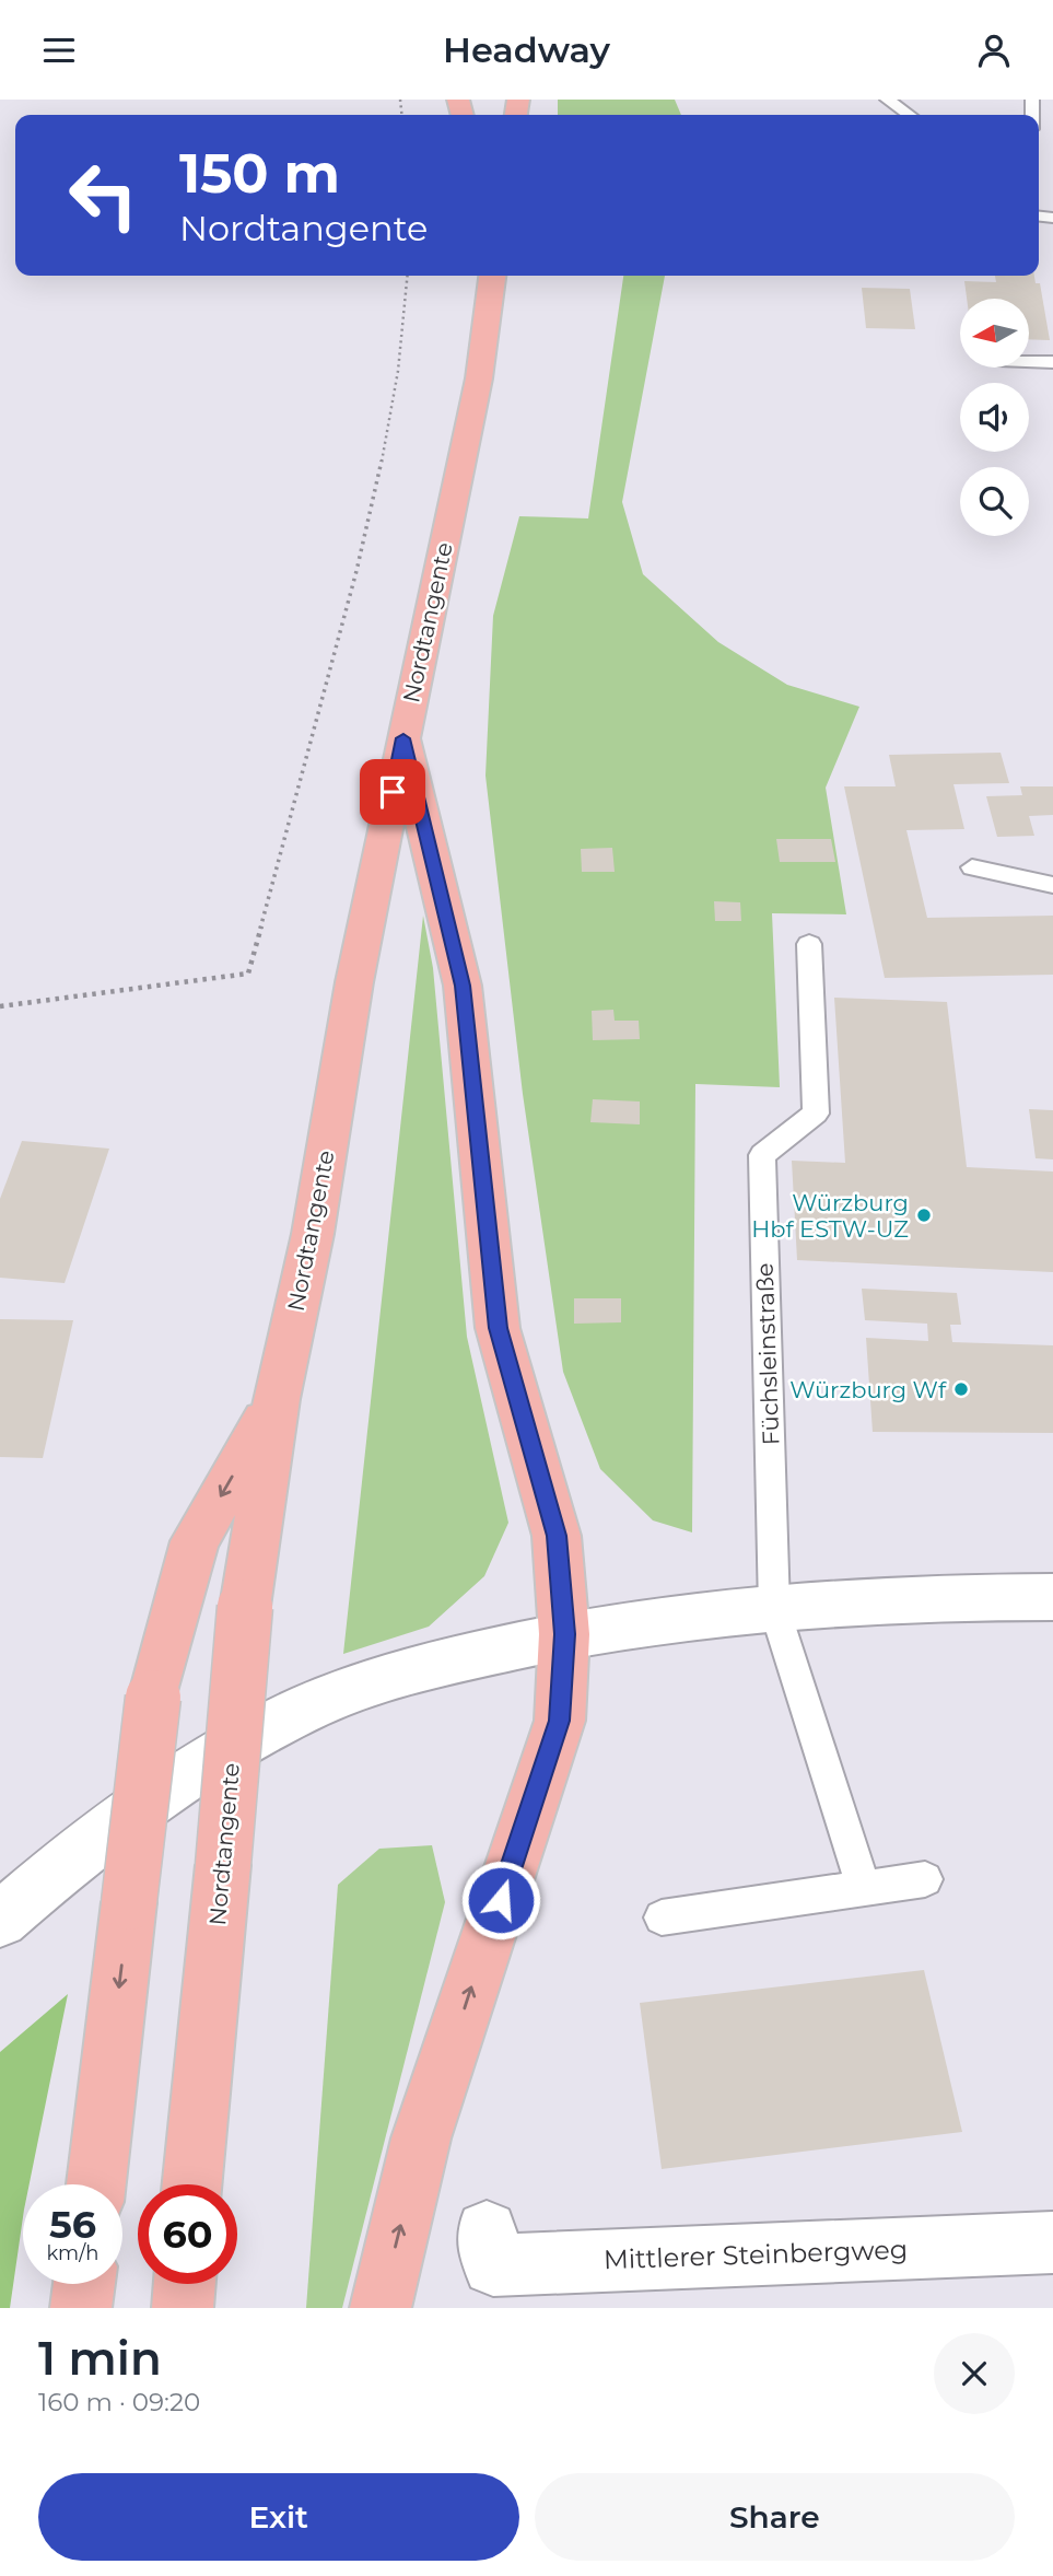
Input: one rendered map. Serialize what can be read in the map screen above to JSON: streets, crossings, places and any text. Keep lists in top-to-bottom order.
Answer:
{
  "streets": {
    "main road": ["Nordtangente"],
    "street": ["Mittlerer Steinbergweg"],
    "lane": ["Füchsleinstraße"]
  },
  "places": ["Würzburg Hbf ESTW-UZ", "Würzburg Wf"],
  "north": "left",
  "page": {
    "header": "Headway",
    "turn": ["150 m", "Nordtangente"],
    "speed": "56 km/h",
    "limit": "60",
    "heading": ["1 min", "160 m · 09:20"],
    "buttons": ["Exit", "Share"]
  }
}
